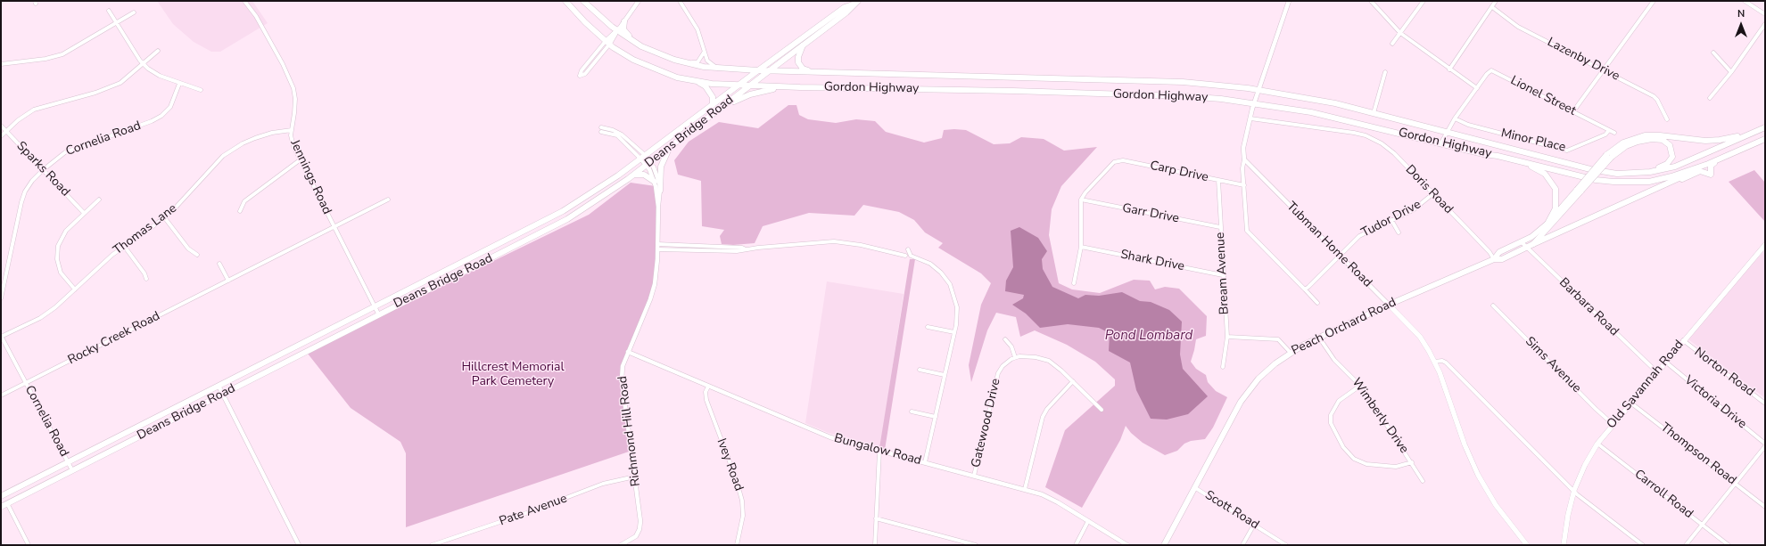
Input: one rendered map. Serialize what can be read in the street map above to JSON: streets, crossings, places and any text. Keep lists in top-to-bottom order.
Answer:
{
  "streets": {
    "main road": [
      "Gordon Highway",
      "Deans Bridge Road",
      "Tubman Home Road",
      "Peach Orchard Road",
      "Old Savannah Road"
    ],
    "street": [
      "Lazenby Drive",
      "Lionel Street",
      "Cornelia Road",
      "Minor Place",
      "Sparks Road",
      "Carp Drive",
      "Jennings Road",
      "Doris Road",
      "Garr Drive",
      "Tudor Drive",
      "Thomas Lane",
      "Shark Drive",
      "Bream Avenue",
      "Barbara Road",
      "Rocky Creek Road",
      "Sims Avenue",
      "Norton Road",
      "Victoria Drive",
      "Wimberly Drive",
      "Gatewood Drive",
      "Richmond Hill Road",
      "Bungalow Road",
      "Thompson Road",
      "Ivey Road",
      "Carroll Road",
      "Pate Avenue",
      "Scott Road"
    ]
  },
  "crossings": [
    ["Gordon Highway", "Lionel Street"],
    ["Gordon Highway", "Deans Bridge Road"],
    ["Lionel Street", "Minor Place"],
    ["Deans Bridge Road", "Cornelia Road"],
    ["Deans Bridge Road", "Jennings Road"],
    ["Deans Bridge Road", "Richmond Hill Road"],
    ["Cornelia Road", "Sparks Road"],
    ["Cornelia Road", "Thomas Lane"],
    ["Cornelia Road", "Rocky Creek Road"],
    ["Carp Drive", "Garr Drive"],
    ["Carp Drive", "Bream Avenue"],
    ["Jennings Road", "Thomas Lane"],
    ["Jennings Road", "Rocky Creek Road"],
    ["Doris Road", "Tudor Drive"],
    ["Doris Road", "Peach Orchard Road"],
    ["Garr Drive", "Bream Avenue"],
    ["Tudor Drive", "Tubman Home Road"],
    ["Tubman Home Road", "Peach Orchard Road"],
    ["Shark Drive", "Bream Avenue"],
    ["Barbara Road", "Peach Orchard Road"],
    ["Barbara Road", "Old Savannah Road"],
    ["Peach Orchard Road", "Wimberly Drive"],
    ["Peach Orchard Road", "Scott Road"],
    ["Sims Avenue", "Old Savannah Road"],
    ["Norton Road", "Old Savannah Road"],
    ["Old Savannah Road", "Victoria Drive"],
    ["Old Savannah Road", "Thompson Road"],
    ["Old Savannah Road", "Carroll Road"],
    ["Gatewood Drive", "Bungalow Road"],
    ["Richmond Hill Road", "Bungalow Road"],
    ["Richmond Hill Road", "Pate Avenue"],
    ["Bungalow Road", "Ivey Road"]
  ],
  "water": ["Pond Lombard"],
  "parks": ["Hillcrest Memorial Park Cemetery"],
  "north": "top"
}
